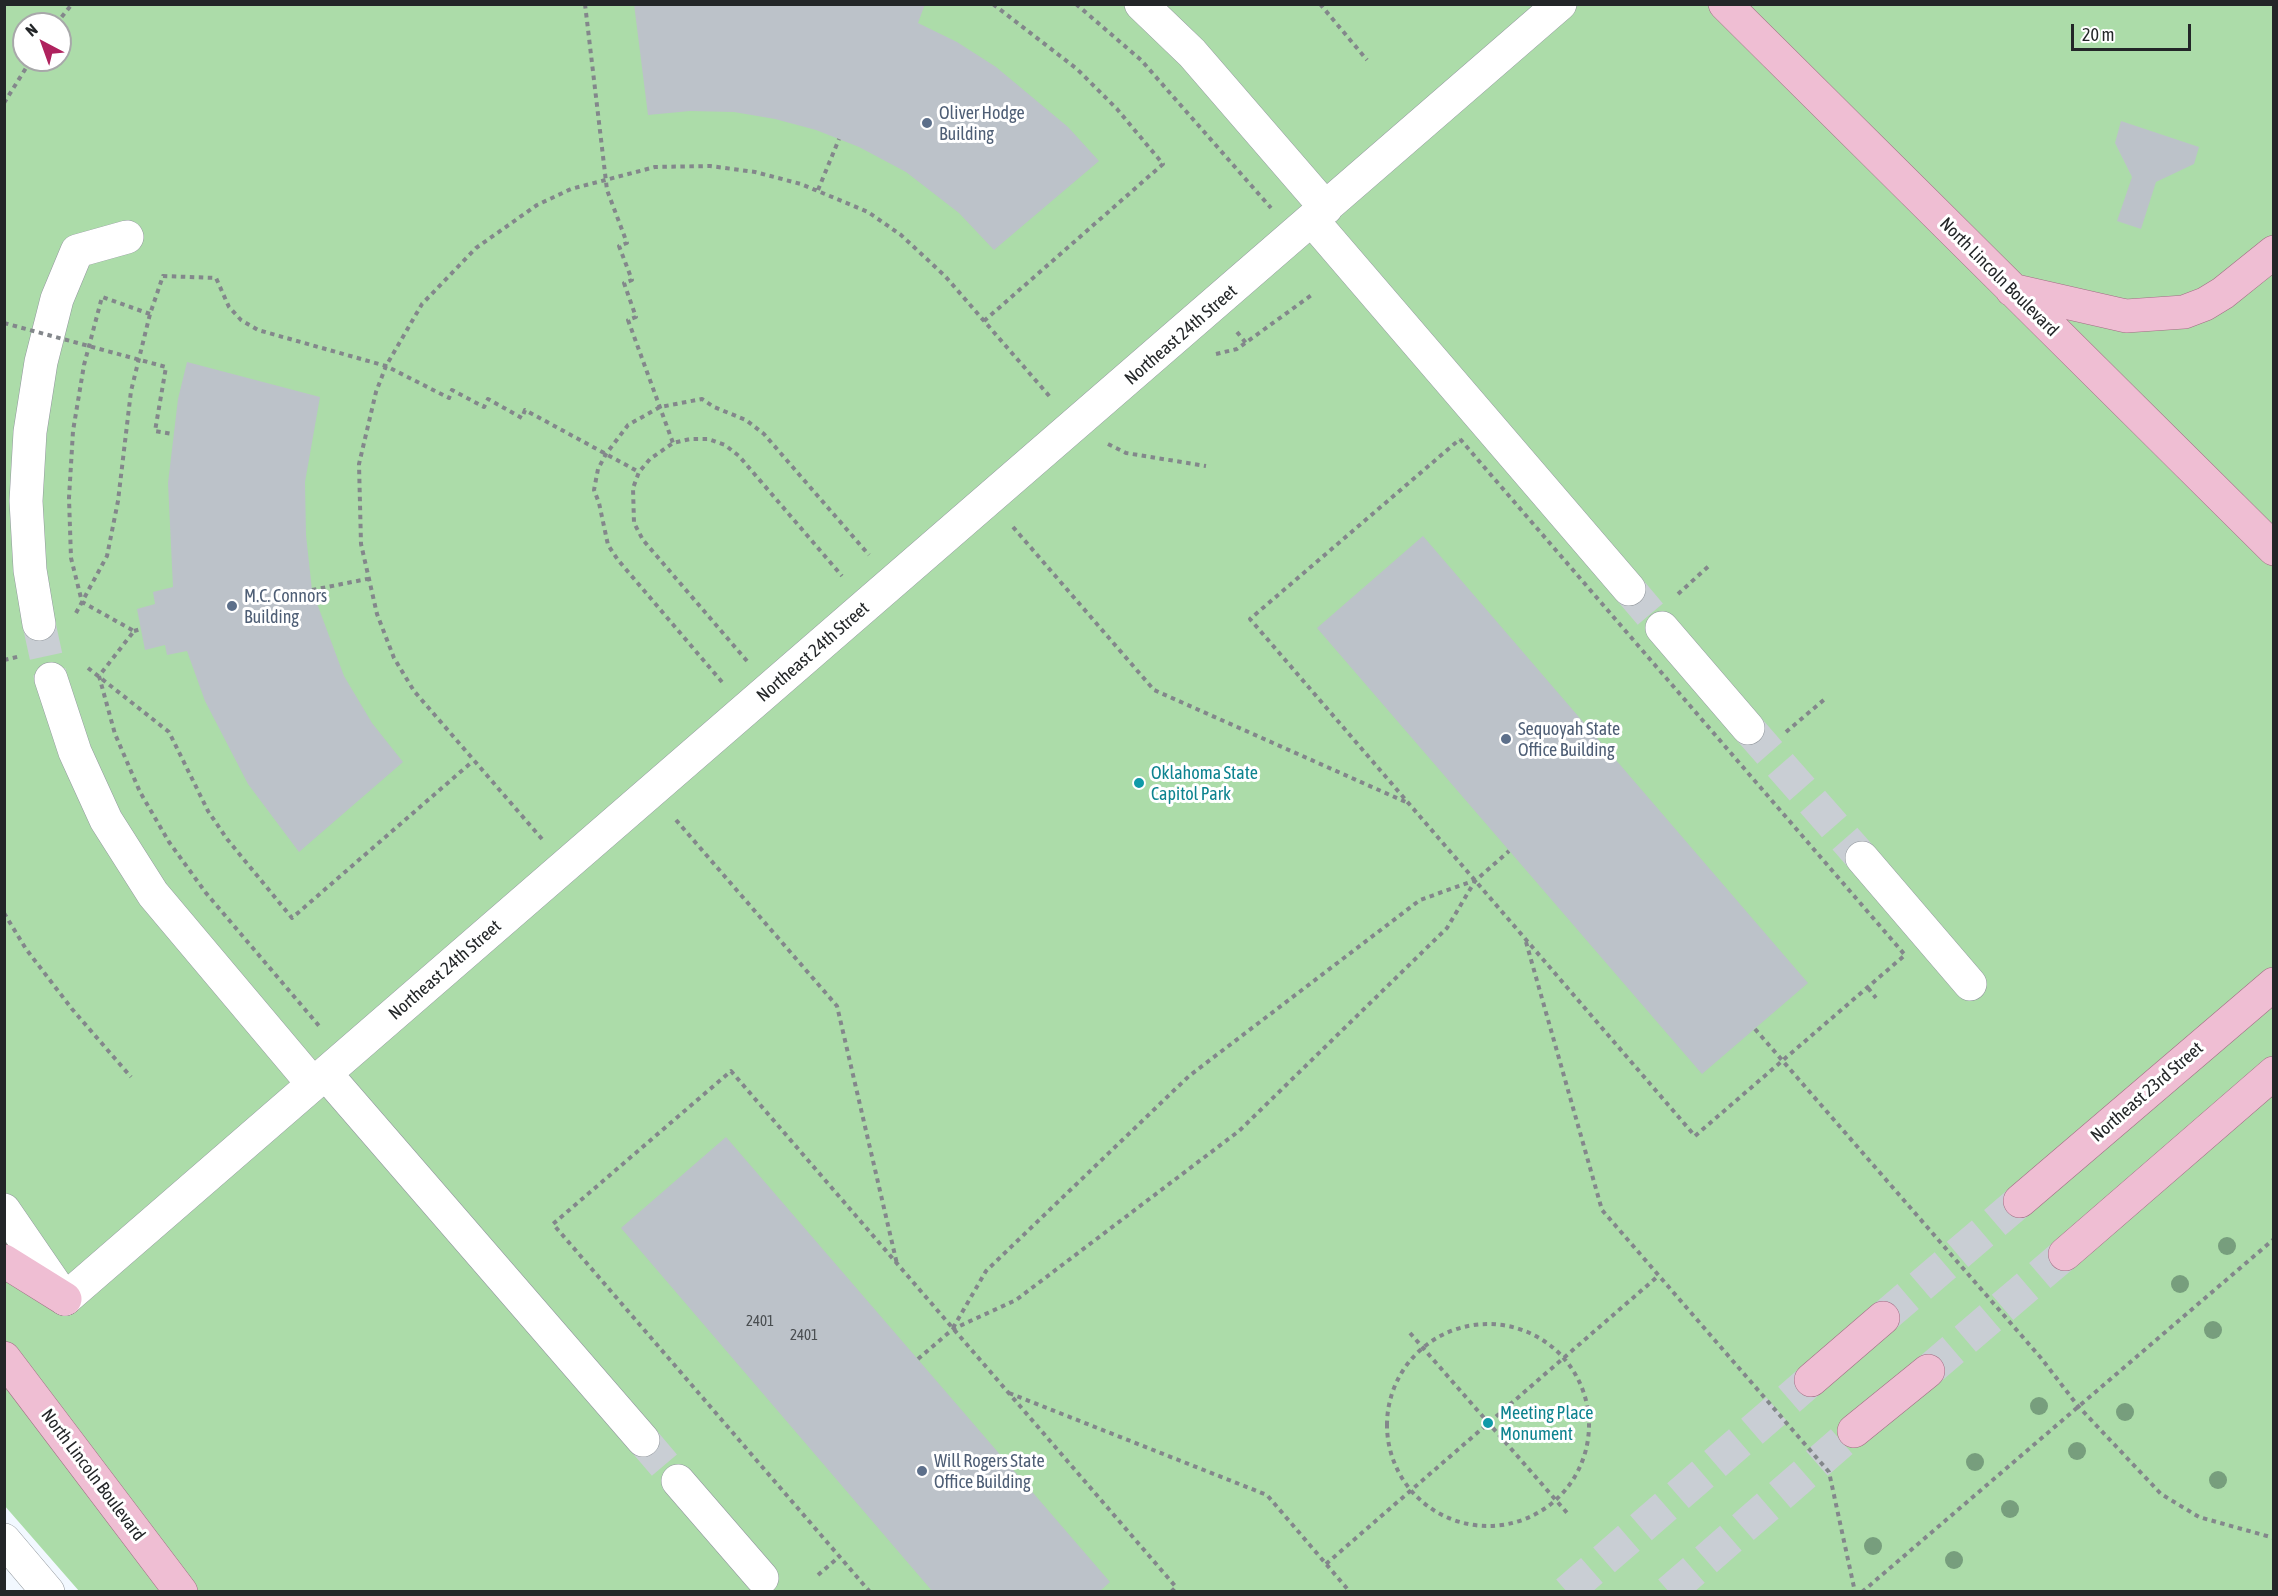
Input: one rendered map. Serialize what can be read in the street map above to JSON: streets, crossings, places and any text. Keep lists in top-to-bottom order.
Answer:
{
  "streets": {
    "main road": ["North Lincoln Boulevard", "Northeast 23rd Street"],
    "street": ["Northeast 24th Street"]
  },
  "places": [
    "Oliver Hodge Building",
    "M.C. Connors Building",
    "Sequoyah State Office Building",
    "Oklahoma State Capitol Park",
    "Meeting Place Monument",
    "Will Rogers State Office Building"
  ],
  "house_numbers": ["2401", "2401"],
  "scale_bar": "20 m",
  "north": "top left"
}
